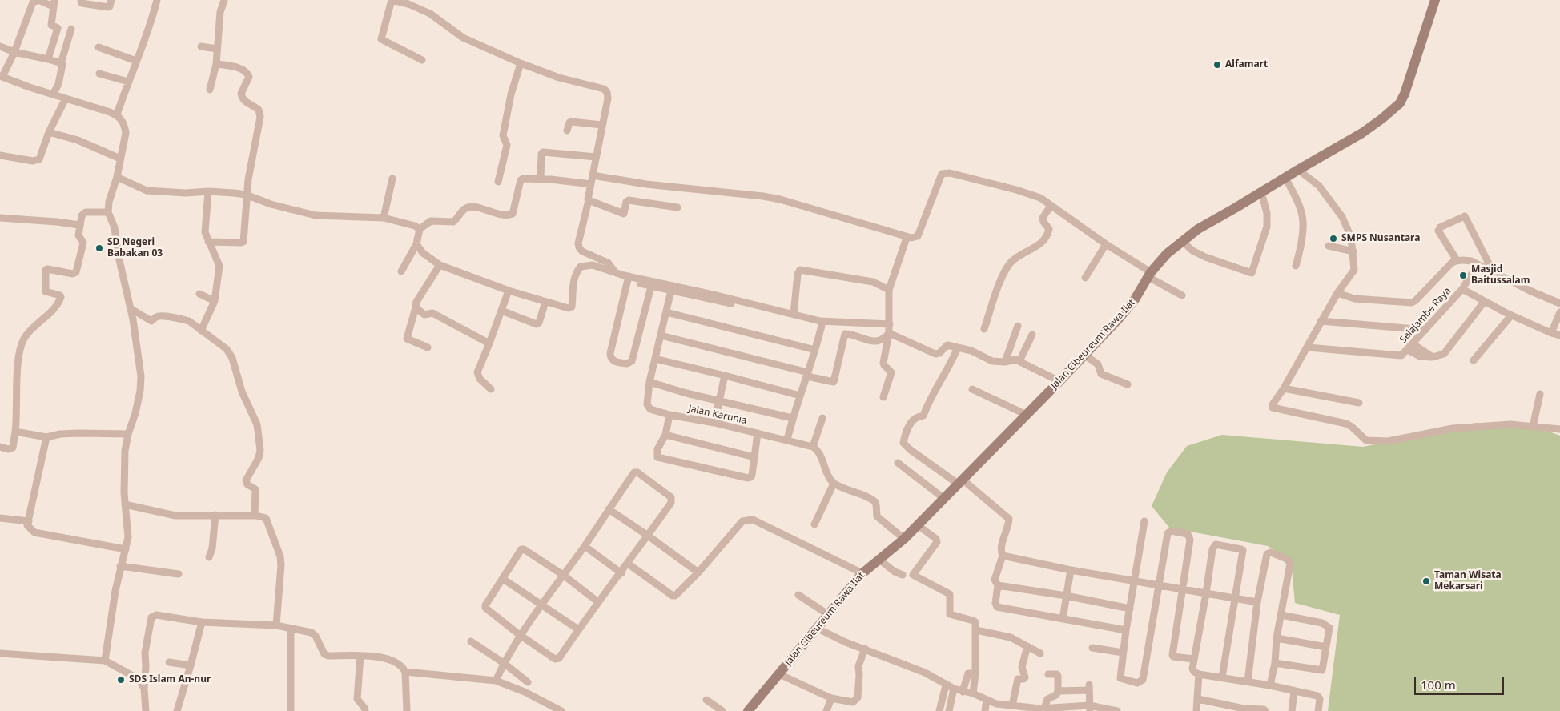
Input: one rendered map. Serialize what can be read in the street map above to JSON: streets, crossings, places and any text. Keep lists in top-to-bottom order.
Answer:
{
  "streets": {
    "street": ["Selajambe Raya", "Jalan Cibeureum Rawa Ilat", "Jalan Karunia"]
  },
  "places": [
    "Alfamart",
    "SMPS Nusantara",
    "SD Negeri Babakan 03",
    "Masjid Baitussalam",
    "Taman Wisata Mekarsari",
    "SDS Islam An-nur"
  ],
  "scale_bar": "100 m"
}
